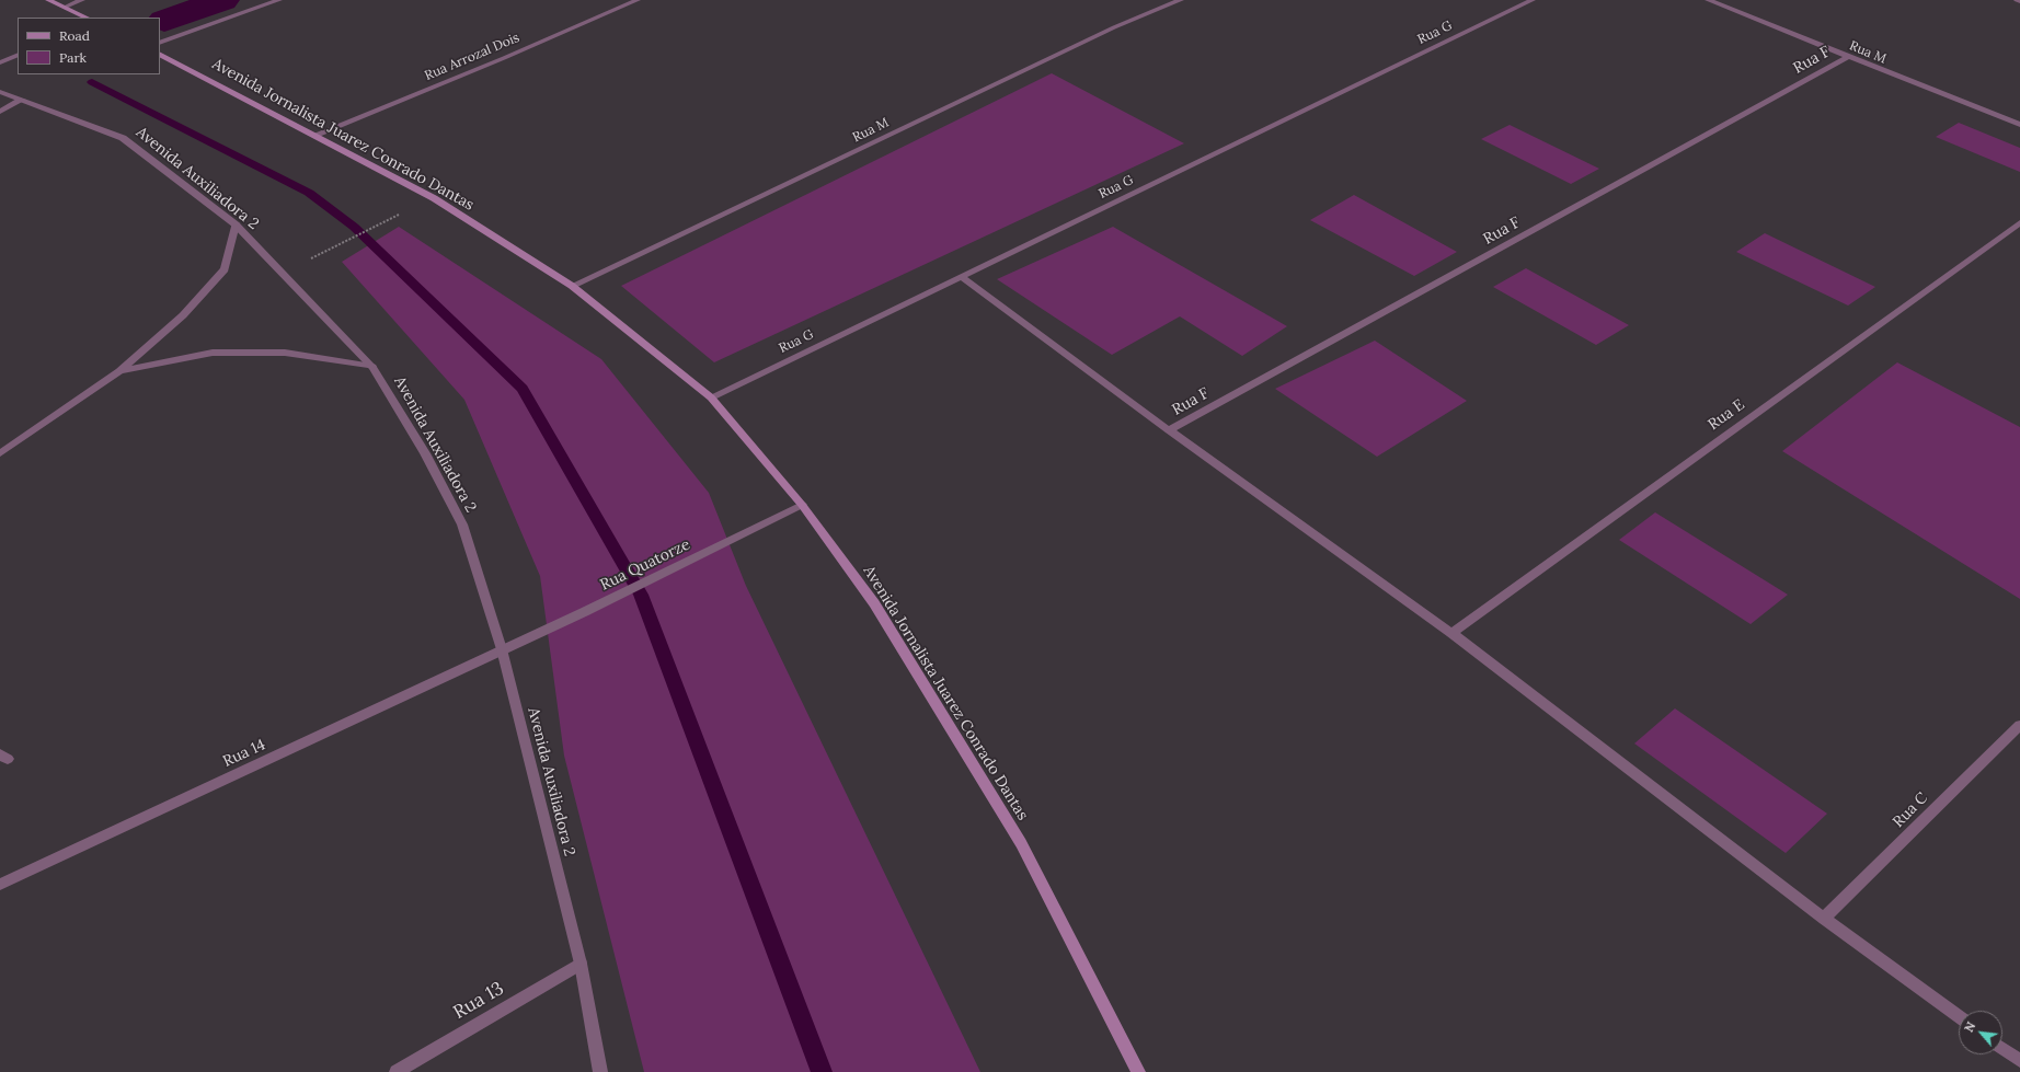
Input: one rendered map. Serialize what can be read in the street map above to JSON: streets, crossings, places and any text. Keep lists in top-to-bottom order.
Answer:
{
  "streets": {
    "main road": ["Avenida Jornalista Juarez Conrado Dantas"],
    "street": [
      "Rua G",
      "Rua M",
      "Rua Arrozal Dois",
      "Rua F",
      "Avenida Auxiliadora 2",
      "Rua E",
      "Rua Quatorze",
      "Rua 14",
      "Rua C",
      "Rua 13"
    ]
  },
  "crossings": [
    ["Rua G", "Avenida Jornalista Juarez Conrado Dantas"],
    ["Rua M", "Rua F"],
    ["Rua M", "Avenida Jornalista Juarez Conrado Dantas"],
    ["Rua Arrozal Dois", "Avenida Jornalista Juarez Conrado Dantas"],
    ["Avenida Jornalista Juarez Conrado Dantas", "Rua Quatorze"],
    ["Avenida Auxiliadora 2", "Rua Quatorze"],
    ["Avenida Auxiliadora 2", "Rua 14"],
    ["Avenida Auxiliadora 2", "Rua 13"],
    ["Rua Quatorze", "Rua 14"]
  ],
  "legend": ["Road", "Park"],
  "north": "top left"
}
